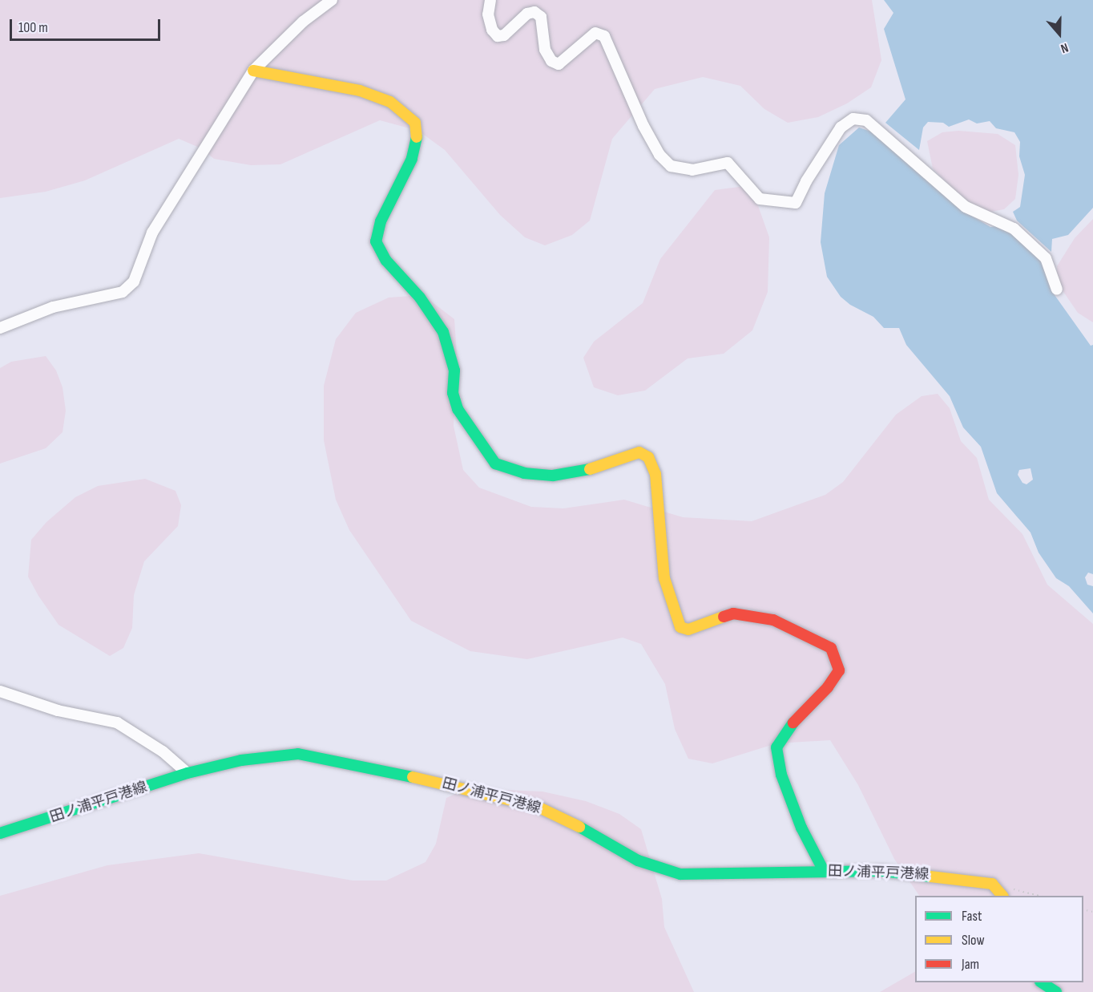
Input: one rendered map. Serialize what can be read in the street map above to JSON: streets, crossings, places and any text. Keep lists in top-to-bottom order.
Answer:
{
  "streets": {
    "street": ["田ノ浦平戸港線"]
  },
  "legend": ["Fast", "Slow", "Jam"],
  "scale_bar": "100 m",
  "north": "bottom"
}
